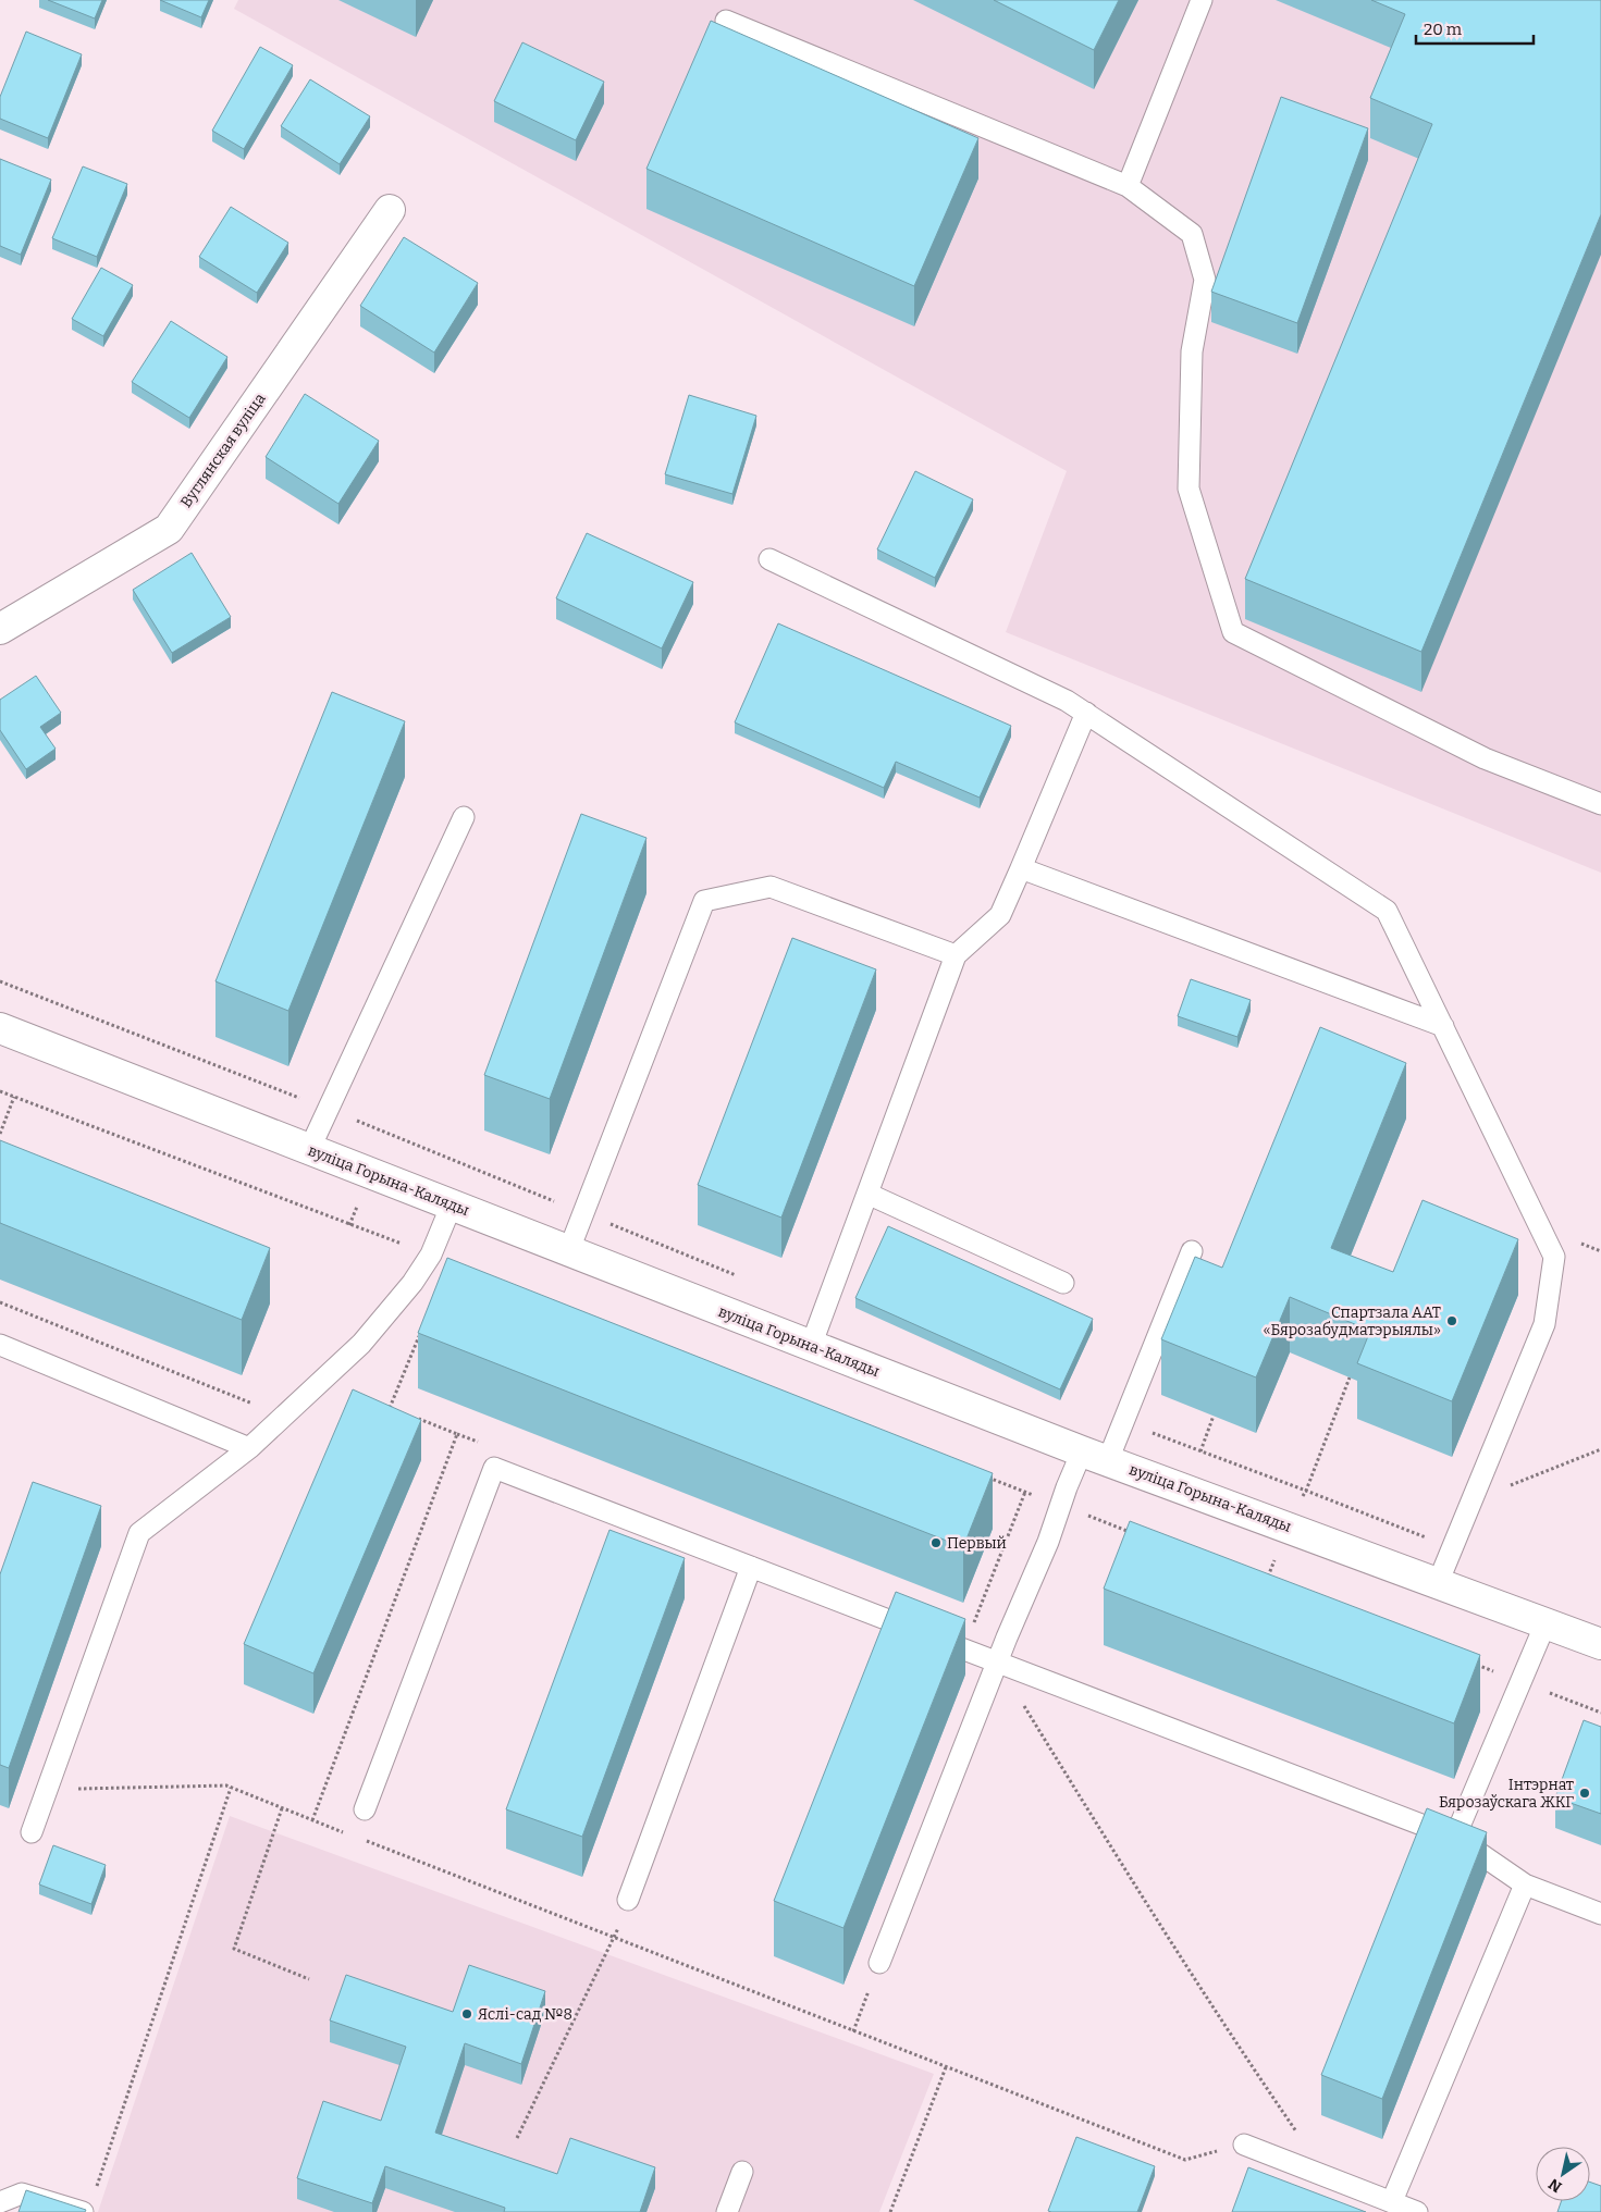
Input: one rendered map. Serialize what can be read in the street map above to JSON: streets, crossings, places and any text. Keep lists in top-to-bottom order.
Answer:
{
  "streets": {
    "street": ["Вуглянская вуліца", "вуліца Горына-Каляды"]
  },
  "places": [
    "Спартзала ААТ «Бярозабудматэрыялы»",
    "Первый",
    "Інтэрнат Бярозаўскага ЖКГ",
    "Яслі-сад №8"
  ],
  "scale_bar": "20 m",
  "north": "bottom left"
}
